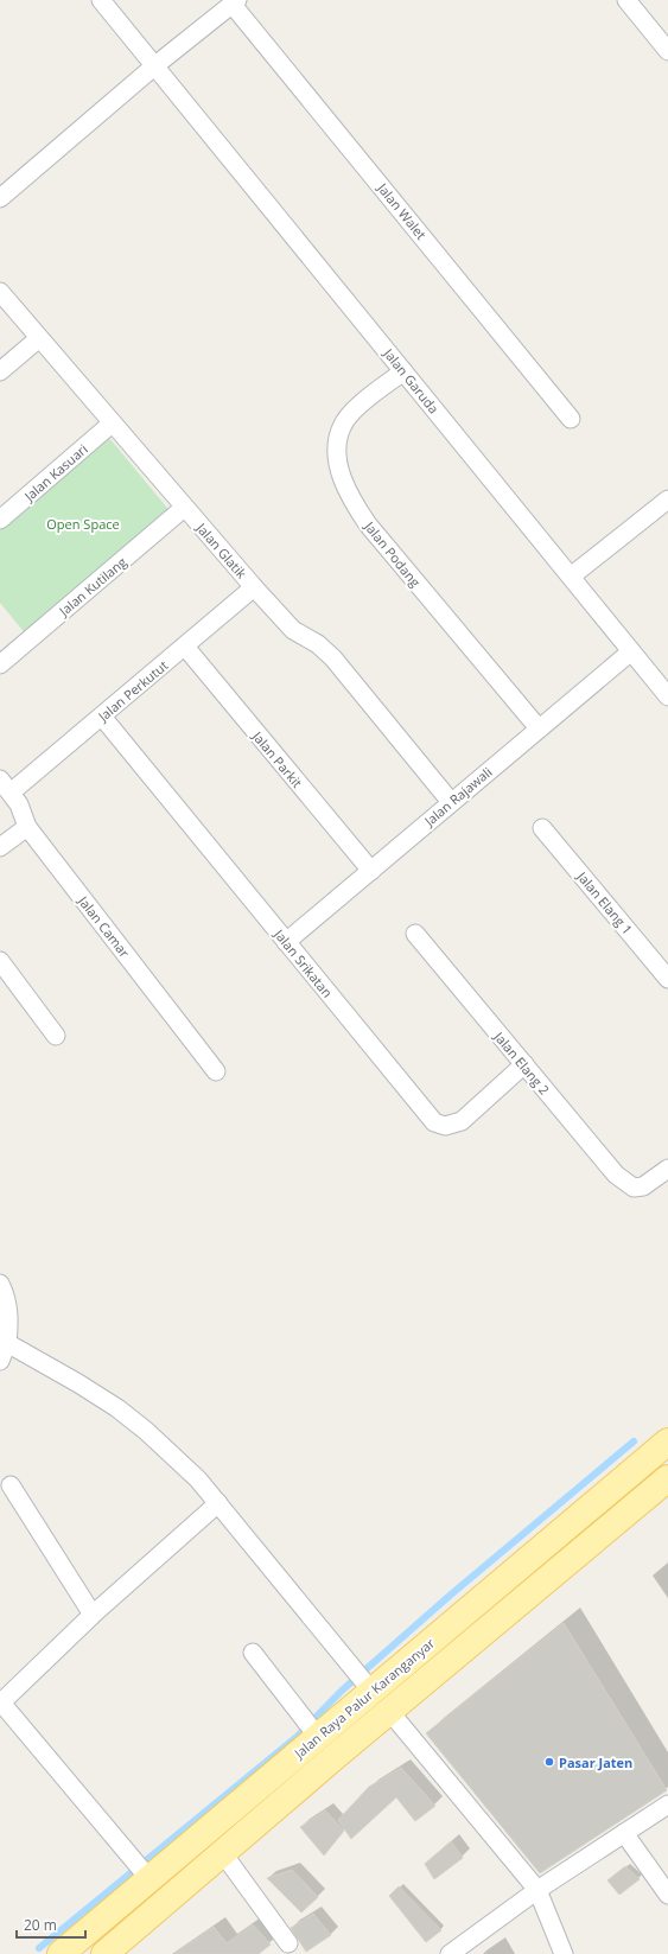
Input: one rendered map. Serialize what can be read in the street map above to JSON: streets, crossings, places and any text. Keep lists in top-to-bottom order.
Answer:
{
  "streets": {
    "main road": ["Jalan Raya Palur Karanganyar"],
    "street": [
      "Jalan Walet",
      "Jalan Garuda",
      "Jalan Kasuari",
      "Jalan Glatik",
      "Jalan Podang",
      "Jalan Kutilang",
      "Jalan Perkutut",
      "Jalan Parkit",
      "Jalan Rajawali",
      "Jalan Elang 1",
      "Jalan Camar",
      "Jalan Srikatan",
      "Jalan Elang 2"
    ]
  },
  "crossings": [
    ["Jalan Garuda", "Jalan Podang"],
    ["Jalan Garuda", "Jalan Rajawali"],
    ["Jalan Kasuari", "Jalan Glatik"],
    ["Jalan Glatik", "Jalan Kutilang"],
    ["Jalan Glatik", "Jalan Perkutut"],
    ["Jalan Glatik", "Jalan Rajawali"],
    ["Jalan Podang", "Jalan Rajawali"],
    ["Jalan Perkutut", "Jalan Parkit"],
    ["Jalan Perkutut", "Jalan Camar"],
    ["Jalan Perkutut", "Jalan Srikatan"],
    ["Jalan Parkit", "Jalan Rajawali"],
    ["Jalan Rajawali", "Jalan Srikatan"],
    ["Jalan Srikatan", "Jalan Elang 2"]
  ],
  "parks": ["Open Space"],
  "places": ["Pasar Jaten"],
  "scale_bar": "20 m"
}
